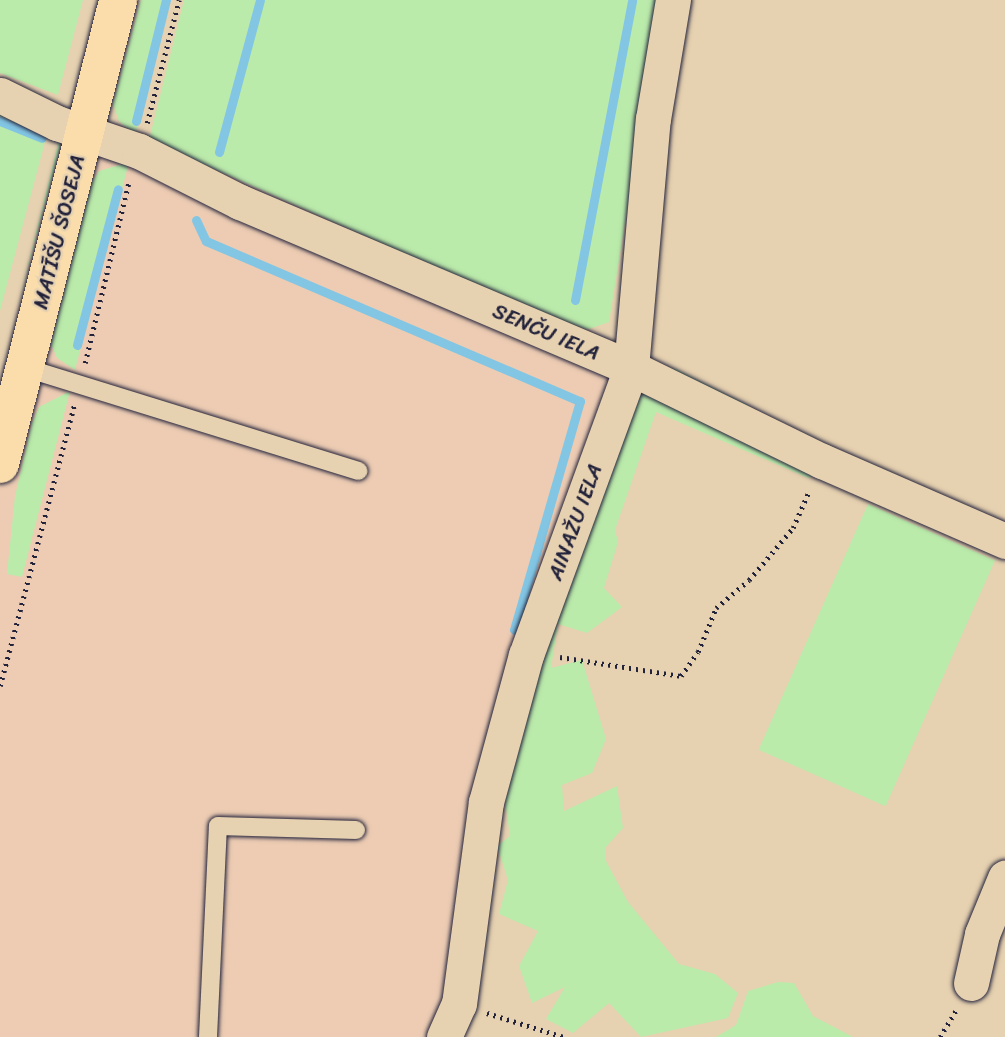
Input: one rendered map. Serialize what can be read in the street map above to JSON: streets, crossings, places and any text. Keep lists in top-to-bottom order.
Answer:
{
  "streets": {
    "main road": ["MATĪŠU ŠOSEJA"],
    "street": ["SENČU IELA", "AINAŽU IELA"]
  },
  "crossings": [
    ["MATĪŠU ŠOSEJA", "SENČU IELA"],
    ["SENČU IELA", "AINAŽU IELA"]
  ]
}
